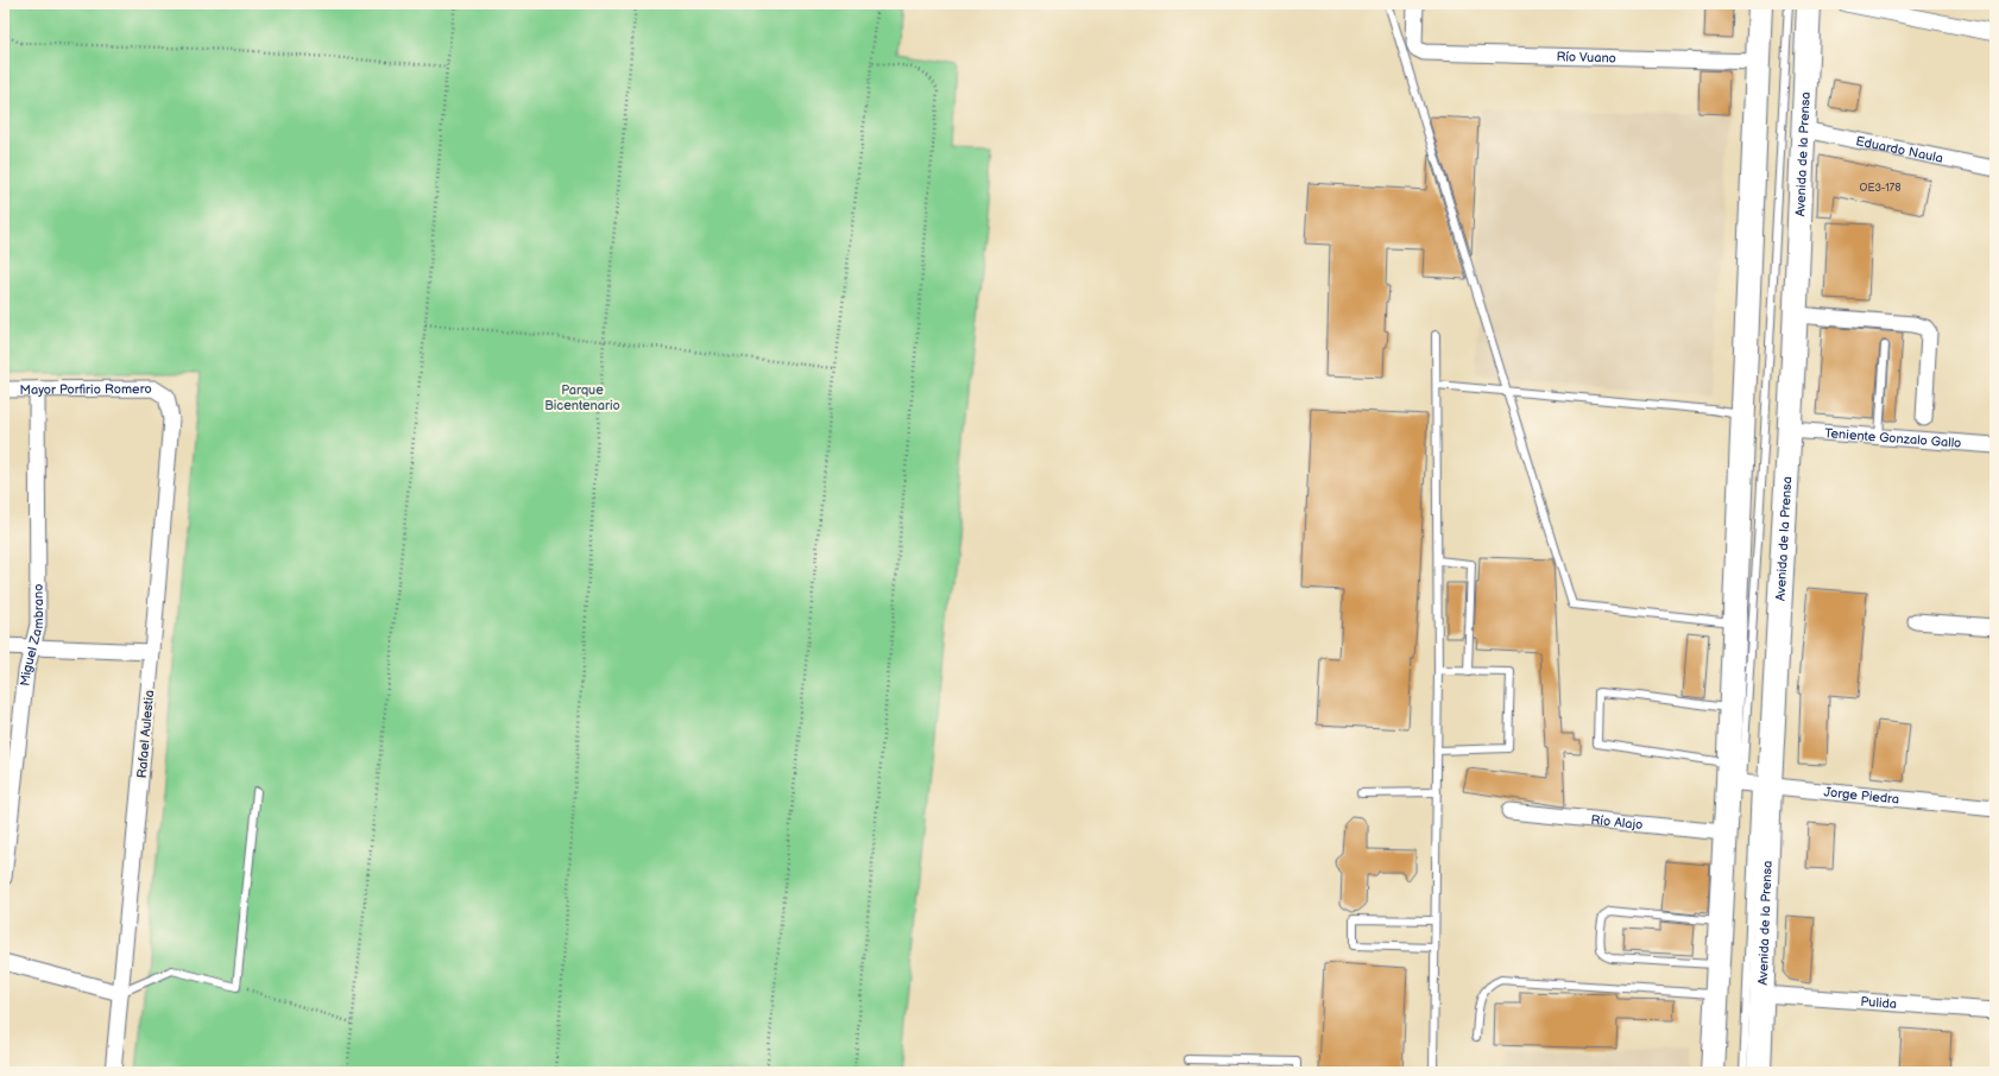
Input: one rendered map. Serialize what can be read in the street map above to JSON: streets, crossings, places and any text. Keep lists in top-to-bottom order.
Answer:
{
  "streets": {
    "main road": ["Avenida de la Prensa"],
    "street": [
      "Río Vuano",
      "Eduardo Naula",
      "Mayor Porfirio Romero",
      "Teniente Gonzalo Gallo",
      "Miguel Zambrano",
      "Rafael Aulestia",
      "Jorge Piedra",
      "Río Alajo",
      "Pulida"
    ]
  },
  "crossings": [
    ["Río Vuano", "Avenida de la Prensa"],
    ["Eduardo Naula", "Avenida de la Prensa"],
    ["Avenida de la Prensa", "Teniente Gonzalo Gallo"],
    ["Avenida de la Prensa", "Jorge Piedra"],
    ["Avenida de la Prensa", "Río Alajo"],
    ["Avenida de la Prensa", "Pulida"],
    ["Mayor Porfirio Romero", "Miguel Zambrano"],
    ["Mayor Porfirio Romero", "Rafael Aulestia"]
  ],
  "parks": ["Parque Bicentenario"],
  "house_numbers": ["OE3-178"]
}
